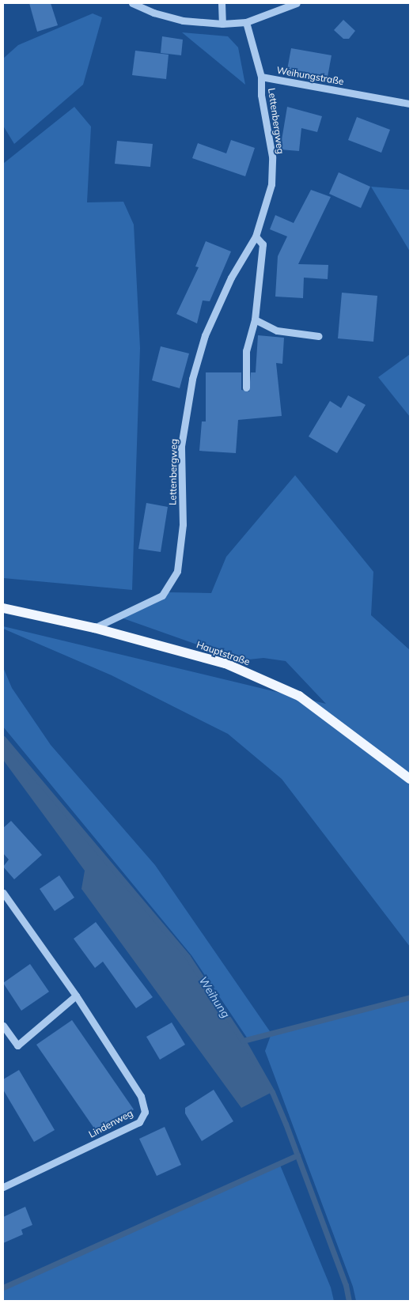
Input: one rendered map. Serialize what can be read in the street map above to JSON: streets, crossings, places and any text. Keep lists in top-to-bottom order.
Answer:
{
  "streets": {
    "main road": ["Hauptstraße"],
    "street": ["Weihungstraße", "Lettenbergweg", "Lindenweg"]
  },
  "crossings": [
    ["Weihungstraße", "Lettenbergweg"],
    ["Lettenbergweg", "Hauptstraße"]
  ],
  "water": ["Weihung"]
}
